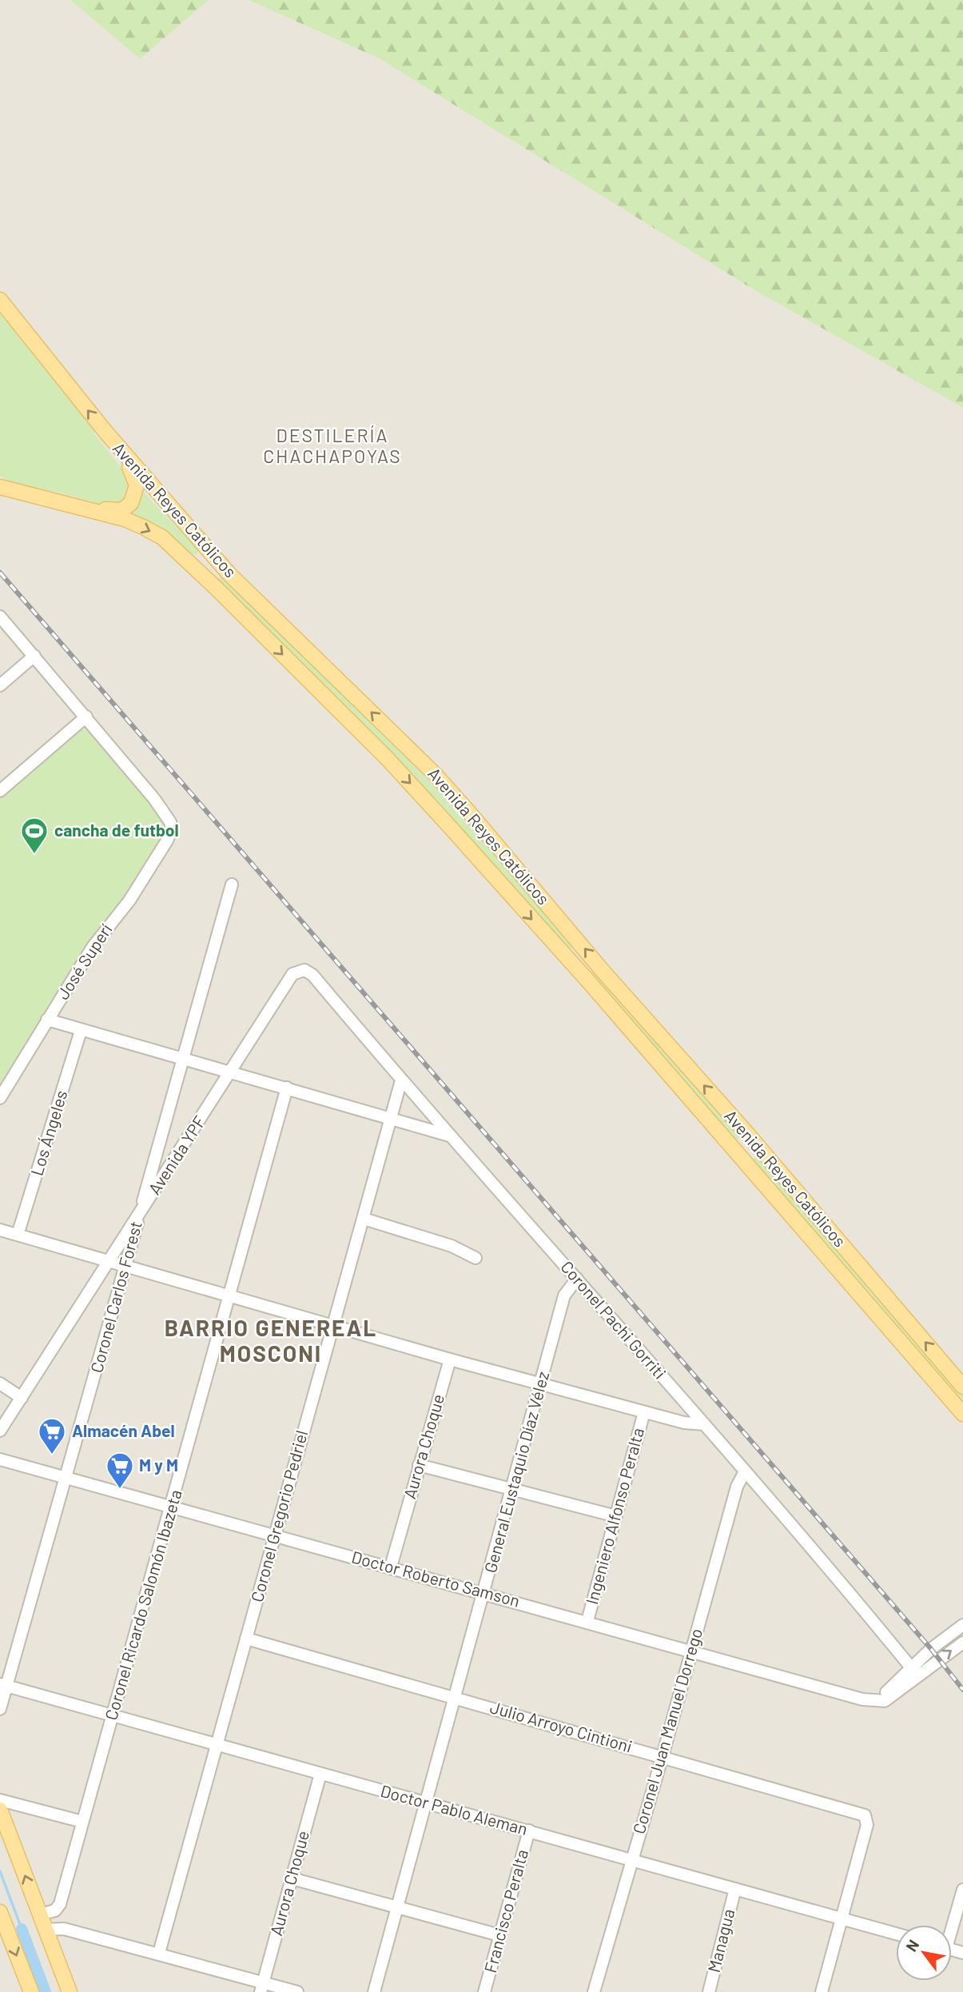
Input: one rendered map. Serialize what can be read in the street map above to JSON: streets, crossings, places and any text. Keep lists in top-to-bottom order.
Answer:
{
  "streets": {
    "main road": ["Avenida Reyes Católicos"],
    "street": [
      "José Superí",
      "Los Ángeles",
      "Avenida YPF",
      "Coronel Carlos Forest",
      "Coronel Pachi Gorriti",
      "Aurora Choque",
      "General Eustaquio Díaz Vélez",
      "Coronel Gregorio Pedriel",
      "Ingeniero Alfonso Peralta",
      "Doctor Roberto Samson",
      "Coronel Ricardo Salomón Ibazeta",
      "Julio Arroyo Cintioni",
      "Coronel Juan Manuel Dorrego",
      "Doctor Pablo Aleman",
      "Francisco Peralta",
      "Managua"
    ]
  },
  "crossings": [
    ["Avenida YPF", "Coronel Carlos Forest"],
    ["Avenida YPF", "Coronel Pachi Gorriti"],
    ["Coronel Carlos Forest", "Doctor Roberto Samson"],
    ["Coronel Carlos Forest", "Doctor Pablo Aleman"],
    ["Coronel Pachi Gorriti", "General Eustaquio Díaz Vélez"],
    ["Coronel Pachi Gorriti", "Coronel Gregorio Pedriel"],
    ["Coronel Pachi Gorriti", "Doctor Roberto Samson"],
    ["Coronel Pachi Gorriti", "Coronel Juan Manuel Dorrego"],
    ["Aurora Choque", "Doctor Roberto Samson"],
    ["Aurora Choque", "Doctor Pablo Aleman"],
    ["General Eustaquio Díaz Vélez", "Doctor Roberto Samson"],
    ["General Eustaquio Díaz Vélez", "Julio Arroyo Cintioni"],
    ["General Eustaquio Díaz Vélez", "Doctor Pablo Aleman"],
    ["Coronel Gregorio Pedriel", "Doctor Roberto Samson"],
    ["Coronel Gregorio Pedriel", "Julio Arroyo Cintioni"],
    ["Coronel Gregorio Pedriel", "Doctor Pablo Aleman"],
    ["Ingeniero Alfonso Peralta", "Doctor Roberto Samson"],
    ["Doctor Roberto Samson", "Coronel Ricardo Salomón Ibazeta"],
    ["Doctor Roberto Samson", "Coronel Juan Manuel Dorrego"],
    ["Coronel Ricardo Salomón Ibazeta", "Doctor Pablo Aleman"],
    ["Julio Arroyo Cintioni", "Coronel Juan Manuel Dorrego"],
    ["Julio Arroyo Cintioni", "Doctor Pablo Aleman"],
    ["Coronel Juan Manuel Dorrego", "Doctor Pablo Aleman"],
    ["Doctor Pablo Aleman", "Francisco Peralta"],
    ["Doctor Pablo Aleman", "Managua"]
  ],
  "districts": ["DESTILERÍA CHACHAPOYAS", "BARRIO GENEREAL MOSCONI"],
  "places": {
    "sports": ["cancha de futbol"],
    "supermarket": ["Almacén Abel", "M y M"]
  },
  "north": "top left"
}
